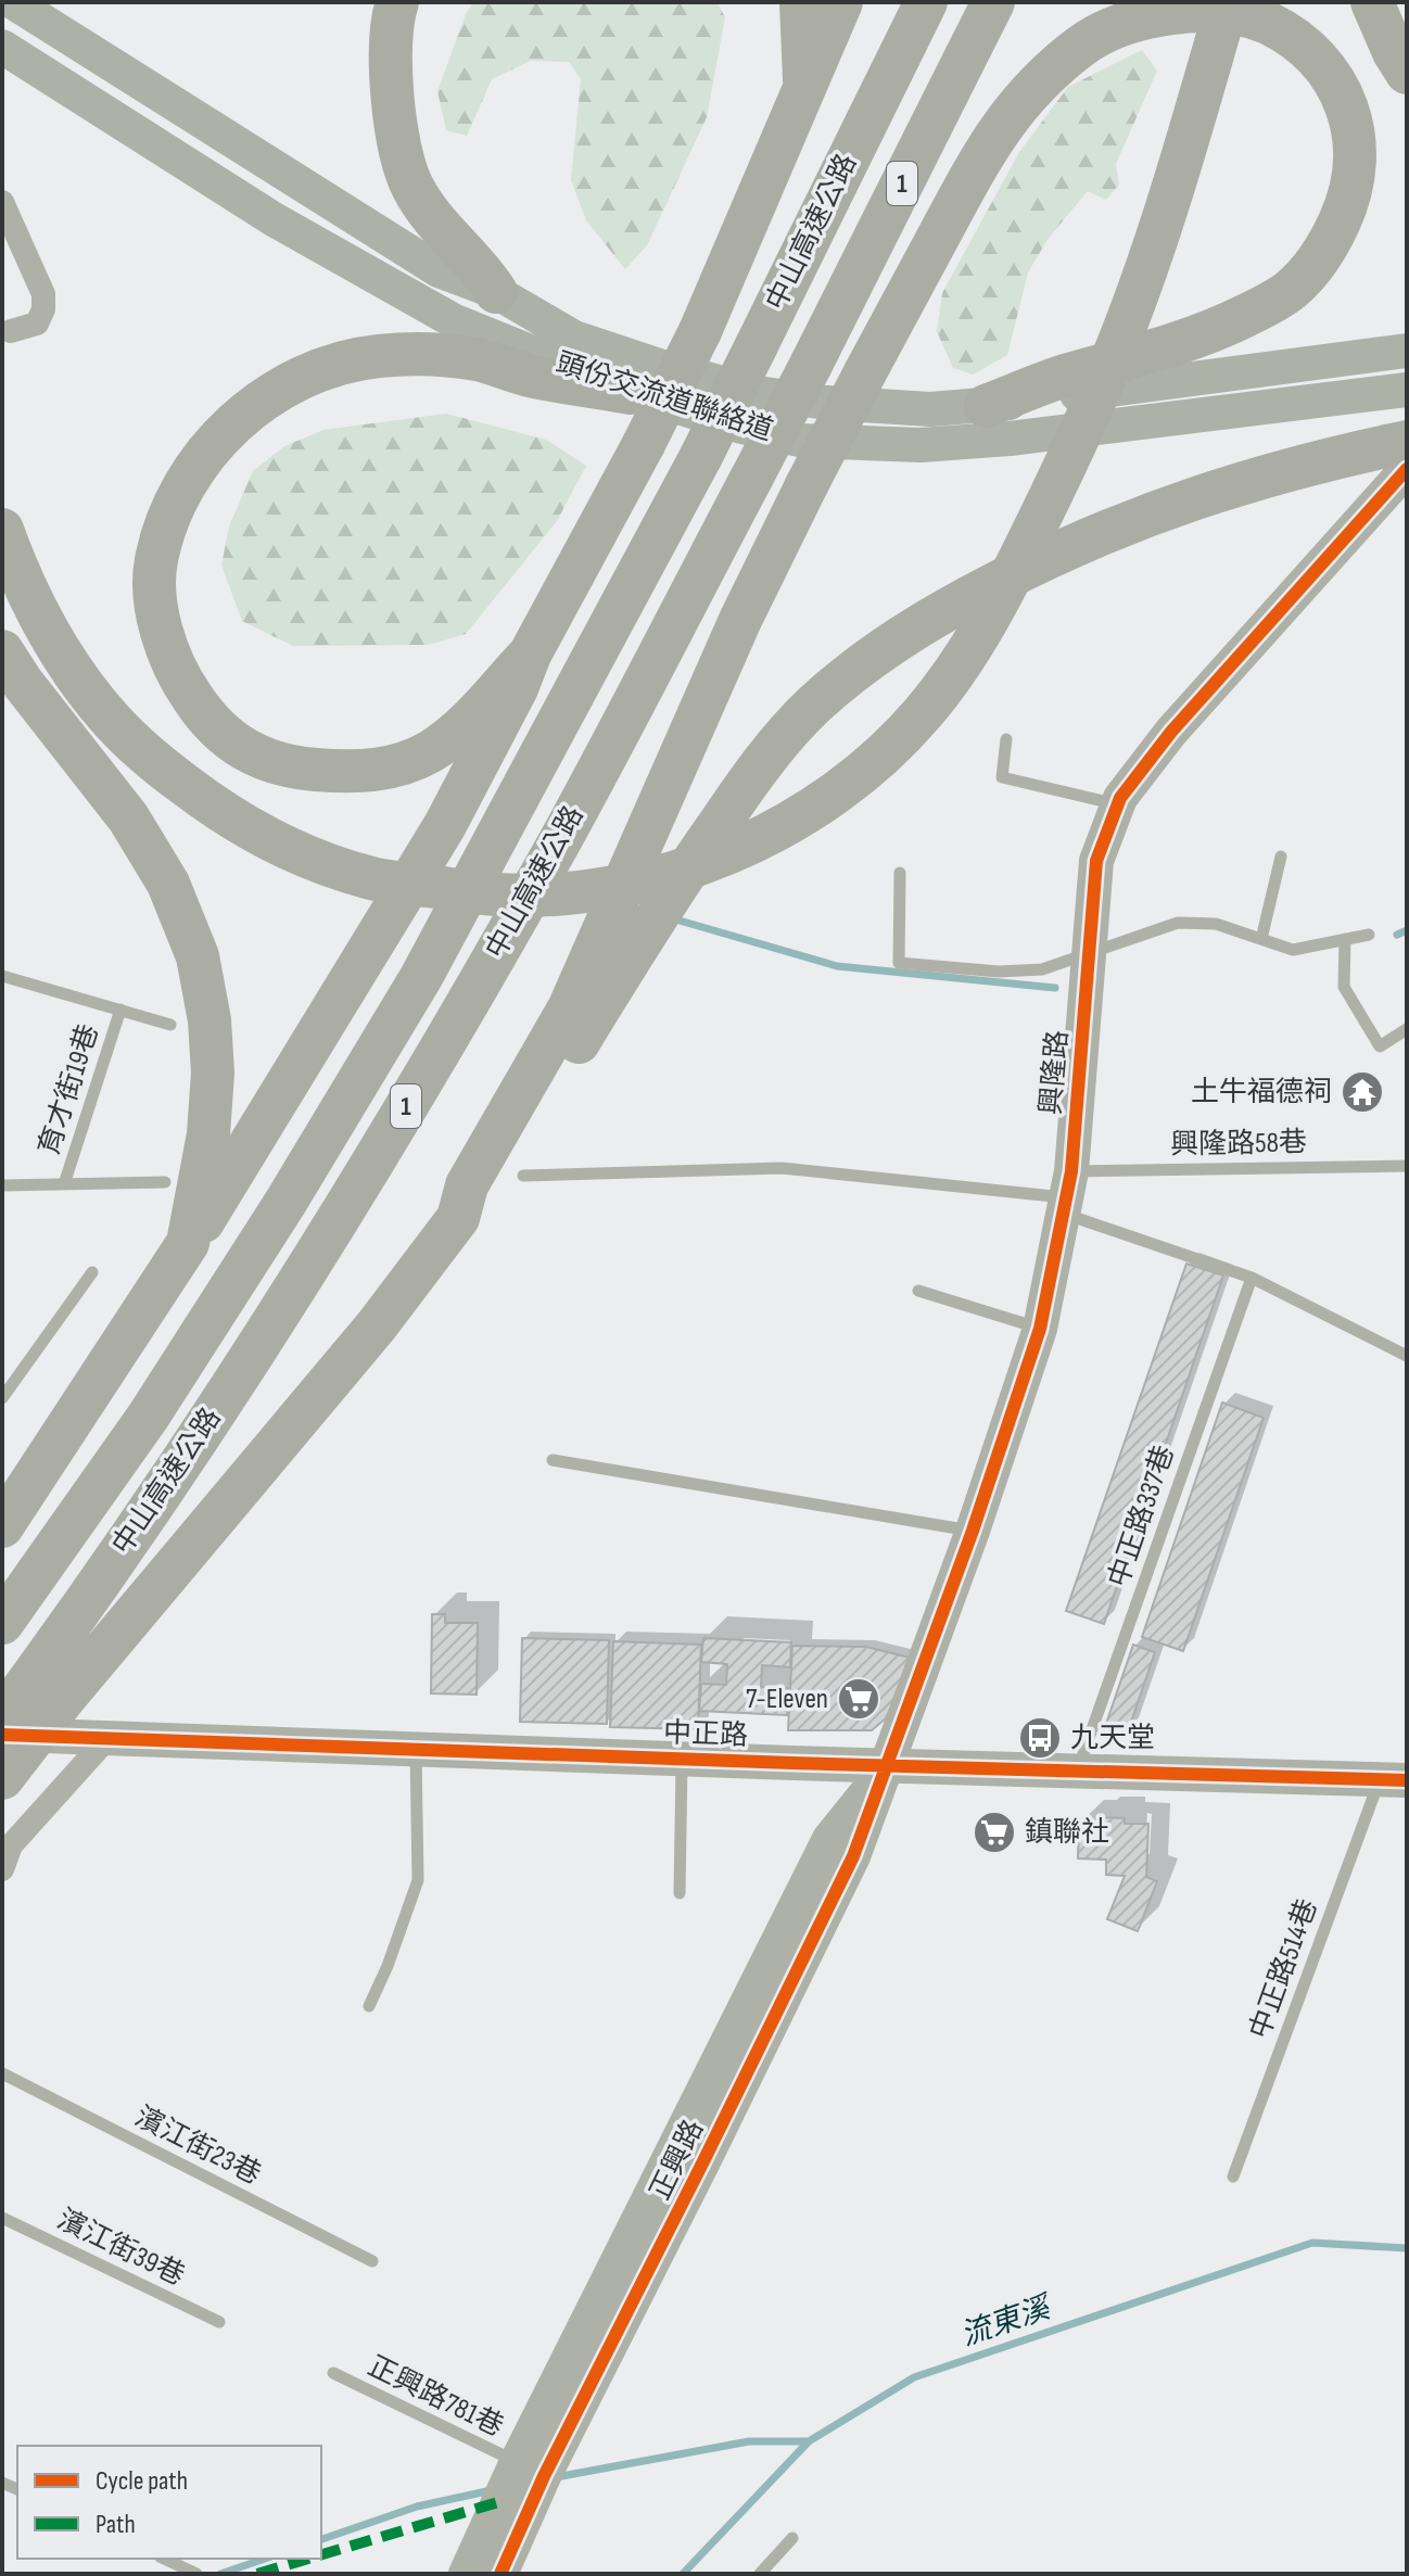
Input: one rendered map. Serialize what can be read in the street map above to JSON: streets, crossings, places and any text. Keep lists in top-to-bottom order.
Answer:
{
  "streets": {
    "highway": ["1", "中山高速公路"],
    "main road": [
      "頭份交流道聯絡道",
      "興隆路",
      "中正路",
      "正興路"
    ],
    "lane": [
      "育才街19巷",
      "興隆路58巷",
      "中正路337巷",
      "中正路514巷",
      "濱江街23巷",
      "濱江街39巷",
      "正興路781巷"
    ]
  },
  "crossings": [
    ["中山高速公路", "中正路"],
    ["興隆路", "興隆路58巷"],
    ["興隆路", "中正路"],
    ["興隆路", "正興路"],
    ["中正路337巷", "中正路"],
    ["中正路", "中正路514巷"],
    ["中正路", "正興路"],
    ["正興路", "正興路781巷"]
  ],
  "water": ["流東溪"],
  "places": {
    "temple": ["土牛福德祠"],
    "supermarket": ["7-Eleven", "鎮聯社"],
    "bus stop": ["九天堂"]
  },
  "legend": ["Cycle path", "Path"]
}
